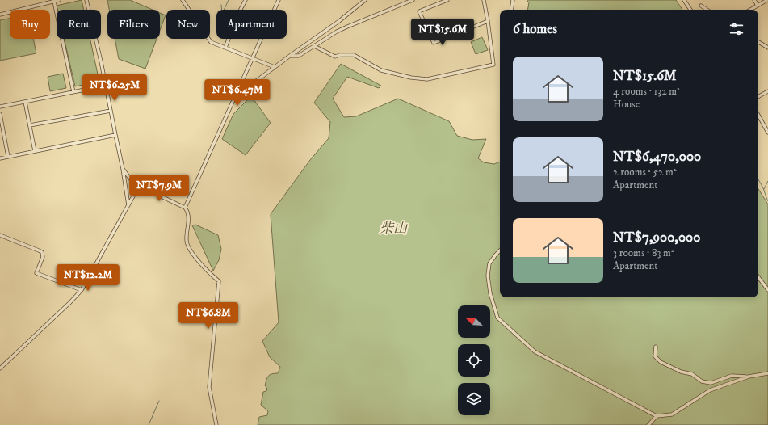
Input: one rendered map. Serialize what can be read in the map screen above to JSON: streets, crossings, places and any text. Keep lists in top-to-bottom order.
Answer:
{
  "parks": ["柴山"],
  "north": "top left",
  "page": {
    "chip": [
      "Buy",
      "Rent",
      "Filters",
      "New",
      "Apartment"
    ],
    "heading": "6 homes",
    "price": [
      "NT$15.6M",
      "NT$6.25M",
      "NT$6.47M",
      "NT$7.9M",
      "NT$12.2M",
      "NT$6.8M"
    ],
    "list": [
      {
        "name": "NT$15.6M",
        "note": "4 rooms · 132 m² · House"
      },
      {
        "name": "NT$6,470,000",
        "note": "2 rooms · 52 m² · Apartment"
      },
      {
        "name": "NT$7,900,000",
        "note": "3 rooms · 83 m² · Apartment"
      }
    ]
  }
}
